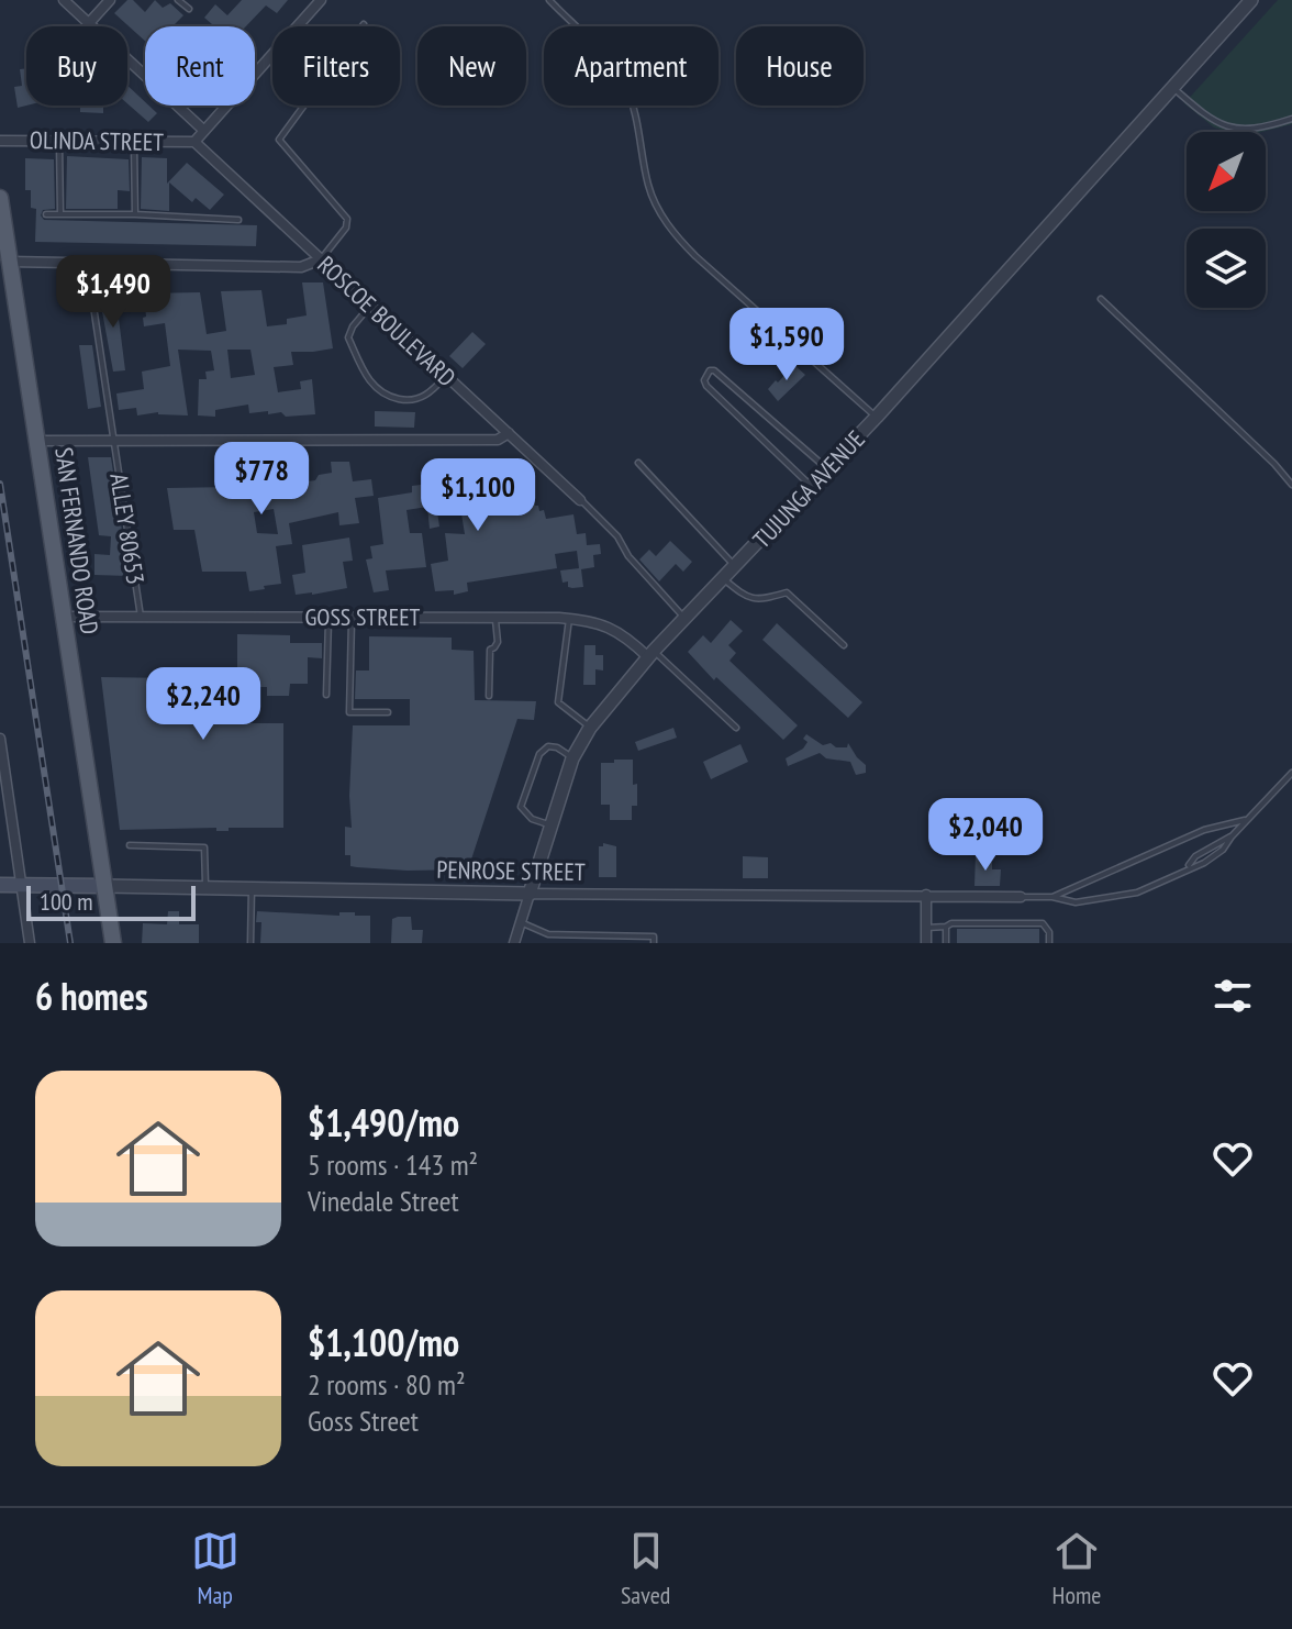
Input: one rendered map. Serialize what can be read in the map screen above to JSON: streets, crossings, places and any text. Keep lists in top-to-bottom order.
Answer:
{
  "streets": {
    "main road": ["SAN FERNANDO ROAD", "PENROSE STREET"],
    "street": [
      "OLINDA STREET",
      "ROSCOE BOULEVARD",
      "TUJUNGA AVENUE",
      "GOSS STREET"
    ],
    "lane": ["ALLEY 80653"]
  },
  "crossings": [
    ["OLINDA STREET", "ROSCOE BOULEVARD"],
    ["TUJUNGA AVENUE", "GOSS STREET"],
    ["TUJUNGA AVENUE", "PENROSE STREET"],
    ["ALLEY 80653", "GOSS STREET"],
    ["SAN FERNANDO ROAD", "GOSS STREET"],
    ["SAN FERNANDO ROAD", "PENROSE STREET"]
  ],
  "scale_bar": "100 m",
  "north": "bottom left",
  "page": {
    "chip": [
      "Buy",
      "Rent",
      "Filters",
      "New",
      "Apartment",
      "House"
    ],
    "price": [
      "$1,490",
      "$1,590",
      "$778",
      "$1,100",
      "$2,240",
      "$2,040"
    ],
    "scale": "100 m",
    "heading": "6 homes",
    "list": [
      {
        "name": "$1,490/mo",
        "note": "5 rooms · 143 m² · Vinedale Street"
      },
      {
        "name": "$1,100/mo",
        "note": "2 rooms · 80 m² · Goss Street"
      }
    ],
    "tabs": ["Map", "Saved", "Home"]
  }
}
